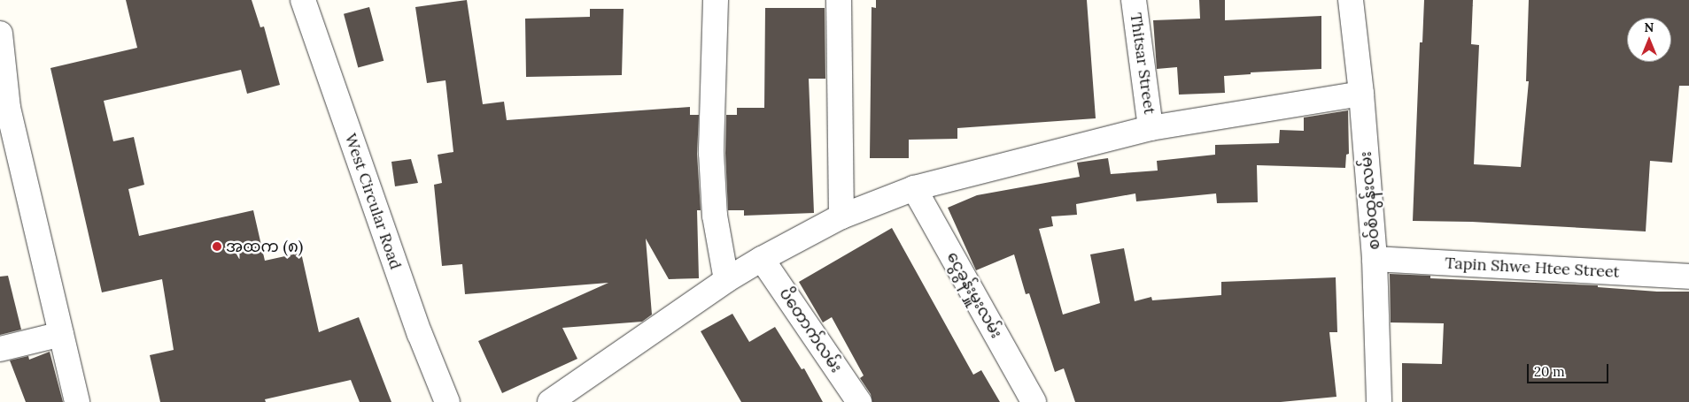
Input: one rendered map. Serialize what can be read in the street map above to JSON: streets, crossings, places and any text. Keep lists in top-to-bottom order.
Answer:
{
  "streets": {
    "street": [
      "Thitsar Street",
      "စဝ်စံထွန်းလမ်း",
      "West Circular Road",
      "Tapin Shwe Htee Street",
      "ငွေခွန်းမှူးလမ်း",
      "ပိတောက်လမ်း"
    ]
  },
  "crossings": [
    ["စဝ်စံထွန်းလမ်း", "Tapin Shwe Htee Street"]
  ],
  "places": ["အထက (၈)"],
  "scale_bar": "20 m",
  "north": "top"
}
